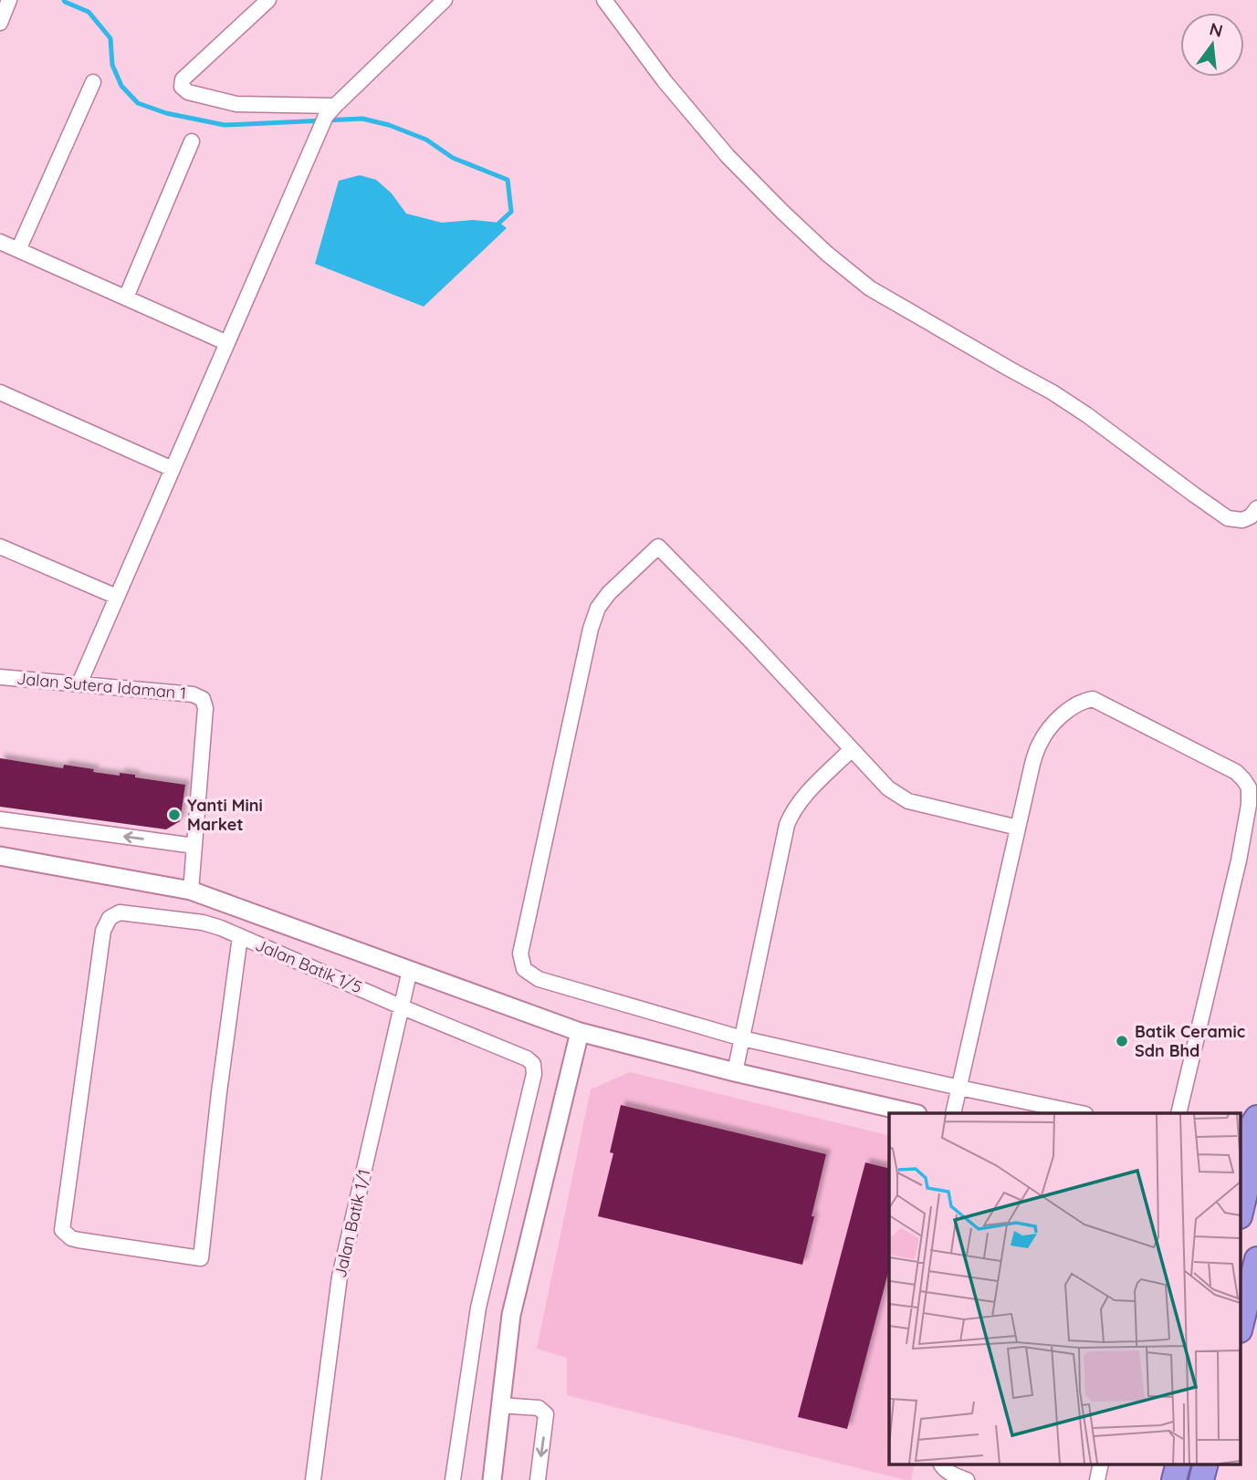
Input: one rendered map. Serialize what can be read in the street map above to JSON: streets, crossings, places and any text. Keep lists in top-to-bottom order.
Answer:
{
  "streets": {
    "street": ["Jalan Sutera Idaman 1", "Jalan Batik 1/5", "Jalan Batik 1/1"]
  },
  "crossings": [
    ["Jalan Batik 1/5", "Jalan Batik 1/1"]
  ],
  "places": ["Yanti Mini Market", "Batik Ceramic Sdn Bhd"],
  "north": "top"
}
